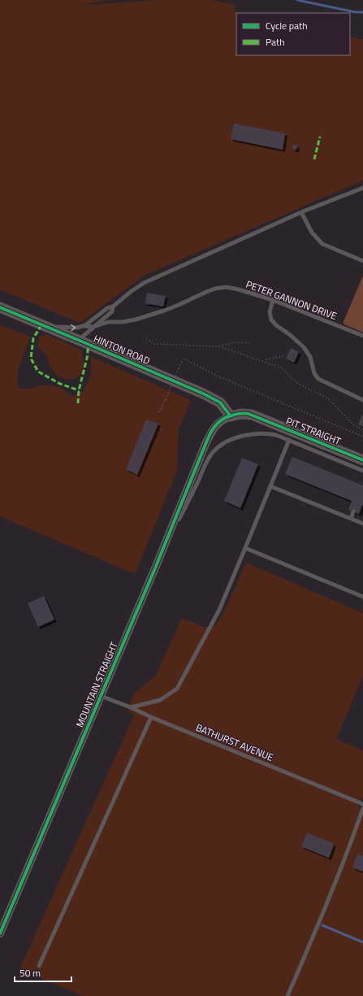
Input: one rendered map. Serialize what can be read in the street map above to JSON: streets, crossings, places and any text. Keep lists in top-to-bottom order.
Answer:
{
  "streets": {
    "street": ["HINTON ROAD", "PIT STRAIGHT", "MOUNTAIN STRAIGHT"],
    "lane": ["PETER GANNON DRIVE", "BATHURST AVENUE"]
  },
  "crossings": [
    ["HINTON ROAD", "PIT STRAIGHT"],
    ["HINTON ROAD", "MOUNTAIN STRAIGHT"],
    ["PIT STRAIGHT", "MOUNTAIN STRAIGHT"],
    ["MOUNTAIN STRAIGHT", "BATHURST AVENUE"]
  ],
  "legend": ["Cycle path", "Path"],
  "scale_bar": "50 m"
}
